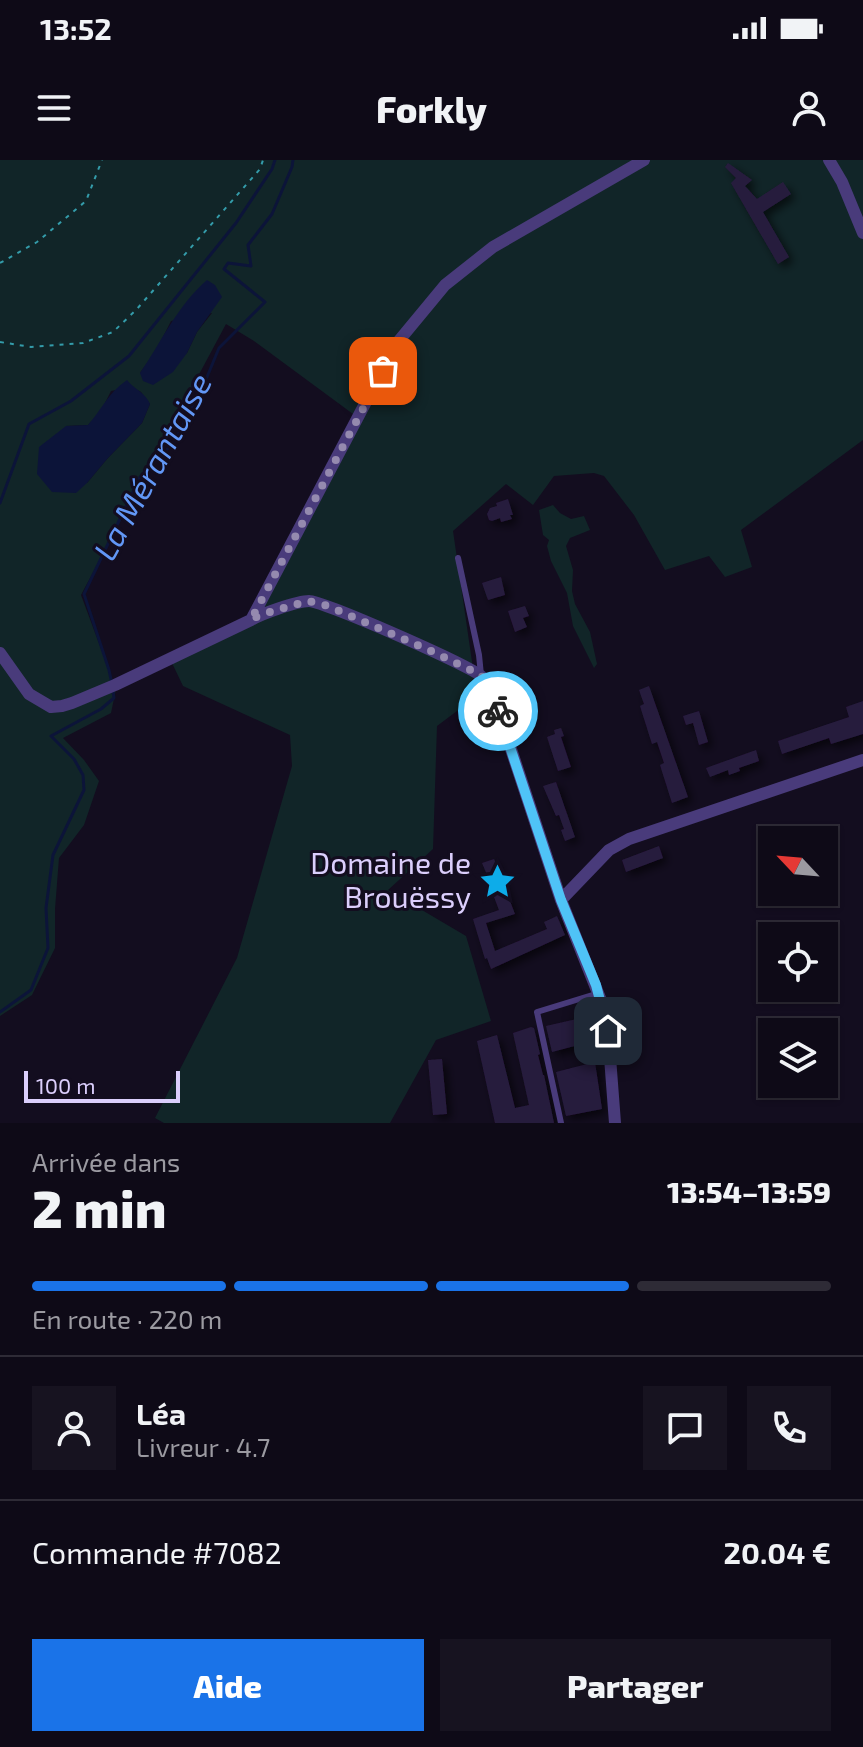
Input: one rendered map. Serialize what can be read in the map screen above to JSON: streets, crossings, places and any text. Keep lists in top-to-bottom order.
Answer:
{
  "water": ["La Mérantaise"],
  "places": {
    "place": ["Domaine de Brouëssy"]
  },
  "scale_bar": "100 m",
  "north": "top left",
  "page": {
    "status": "13:52",
    "header": "Forkly",
    "scale": "100 m",
    "heading": ["2 min", "Arrivée dans", "13:54–13:59"],
    "panel": [
      "Léa",
      "Livreur · 4.7",
      "Commande #7082",
      "20.04 €"
    ],
    "bar": "En route · 220 m",
    "buttons": ["Aide", "Partager"]
  }
}
